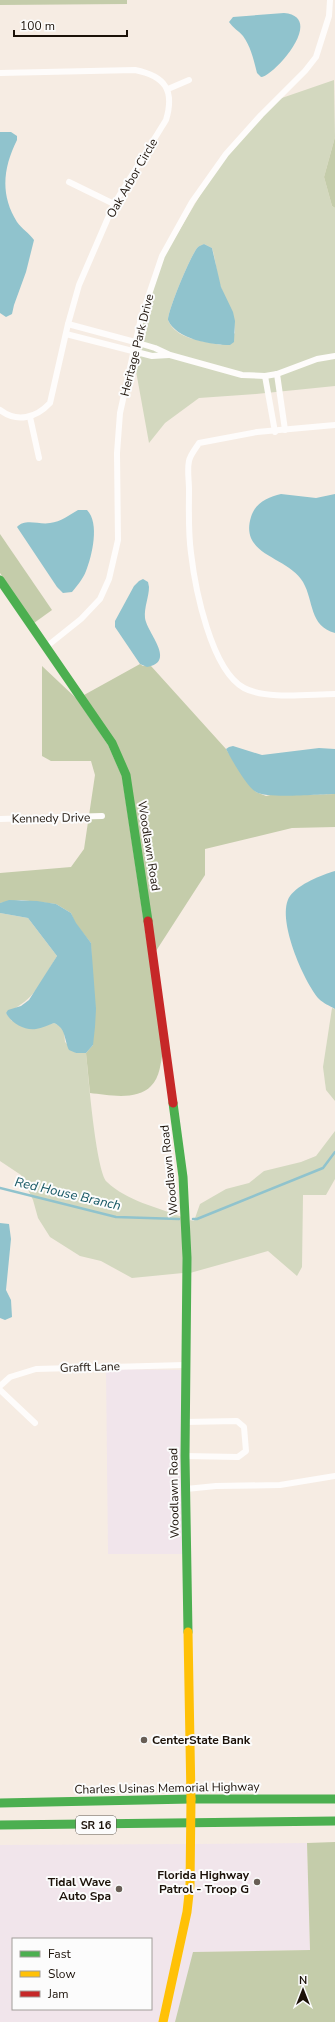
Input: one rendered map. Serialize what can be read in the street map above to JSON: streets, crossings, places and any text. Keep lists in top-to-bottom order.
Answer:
{
  "streets": {
    "main road": ["Woodlawn Road", "Charles Usinas Memorial Highway", "SR 16"],
    "street": [
      "Oak Arbor Circle",
      "Heritage Park Drive",
      "Kennedy Drive",
      "Grafft Lane"
    ]
  },
  "crossings": [
    ["Heritage Park Drive", "Woodlawn Road"],
    ["Woodlawn Road", "Grafft Lane"],
    ["Woodlawn Road", "Charles Usinas Memorial Highway"],
    ["Woodlawn Road", "SR 16"]
  ],
  "water": ["Red House Branch"],
  "places": ["CenterState Bank", "Florida Highway Patrol - Troop G", "Tidal Wave Auto Spa"],
  "legend": ["Fast", "Slow", "Jam"],
  "scale_bar": "100 m",
  "north": "top"
}
